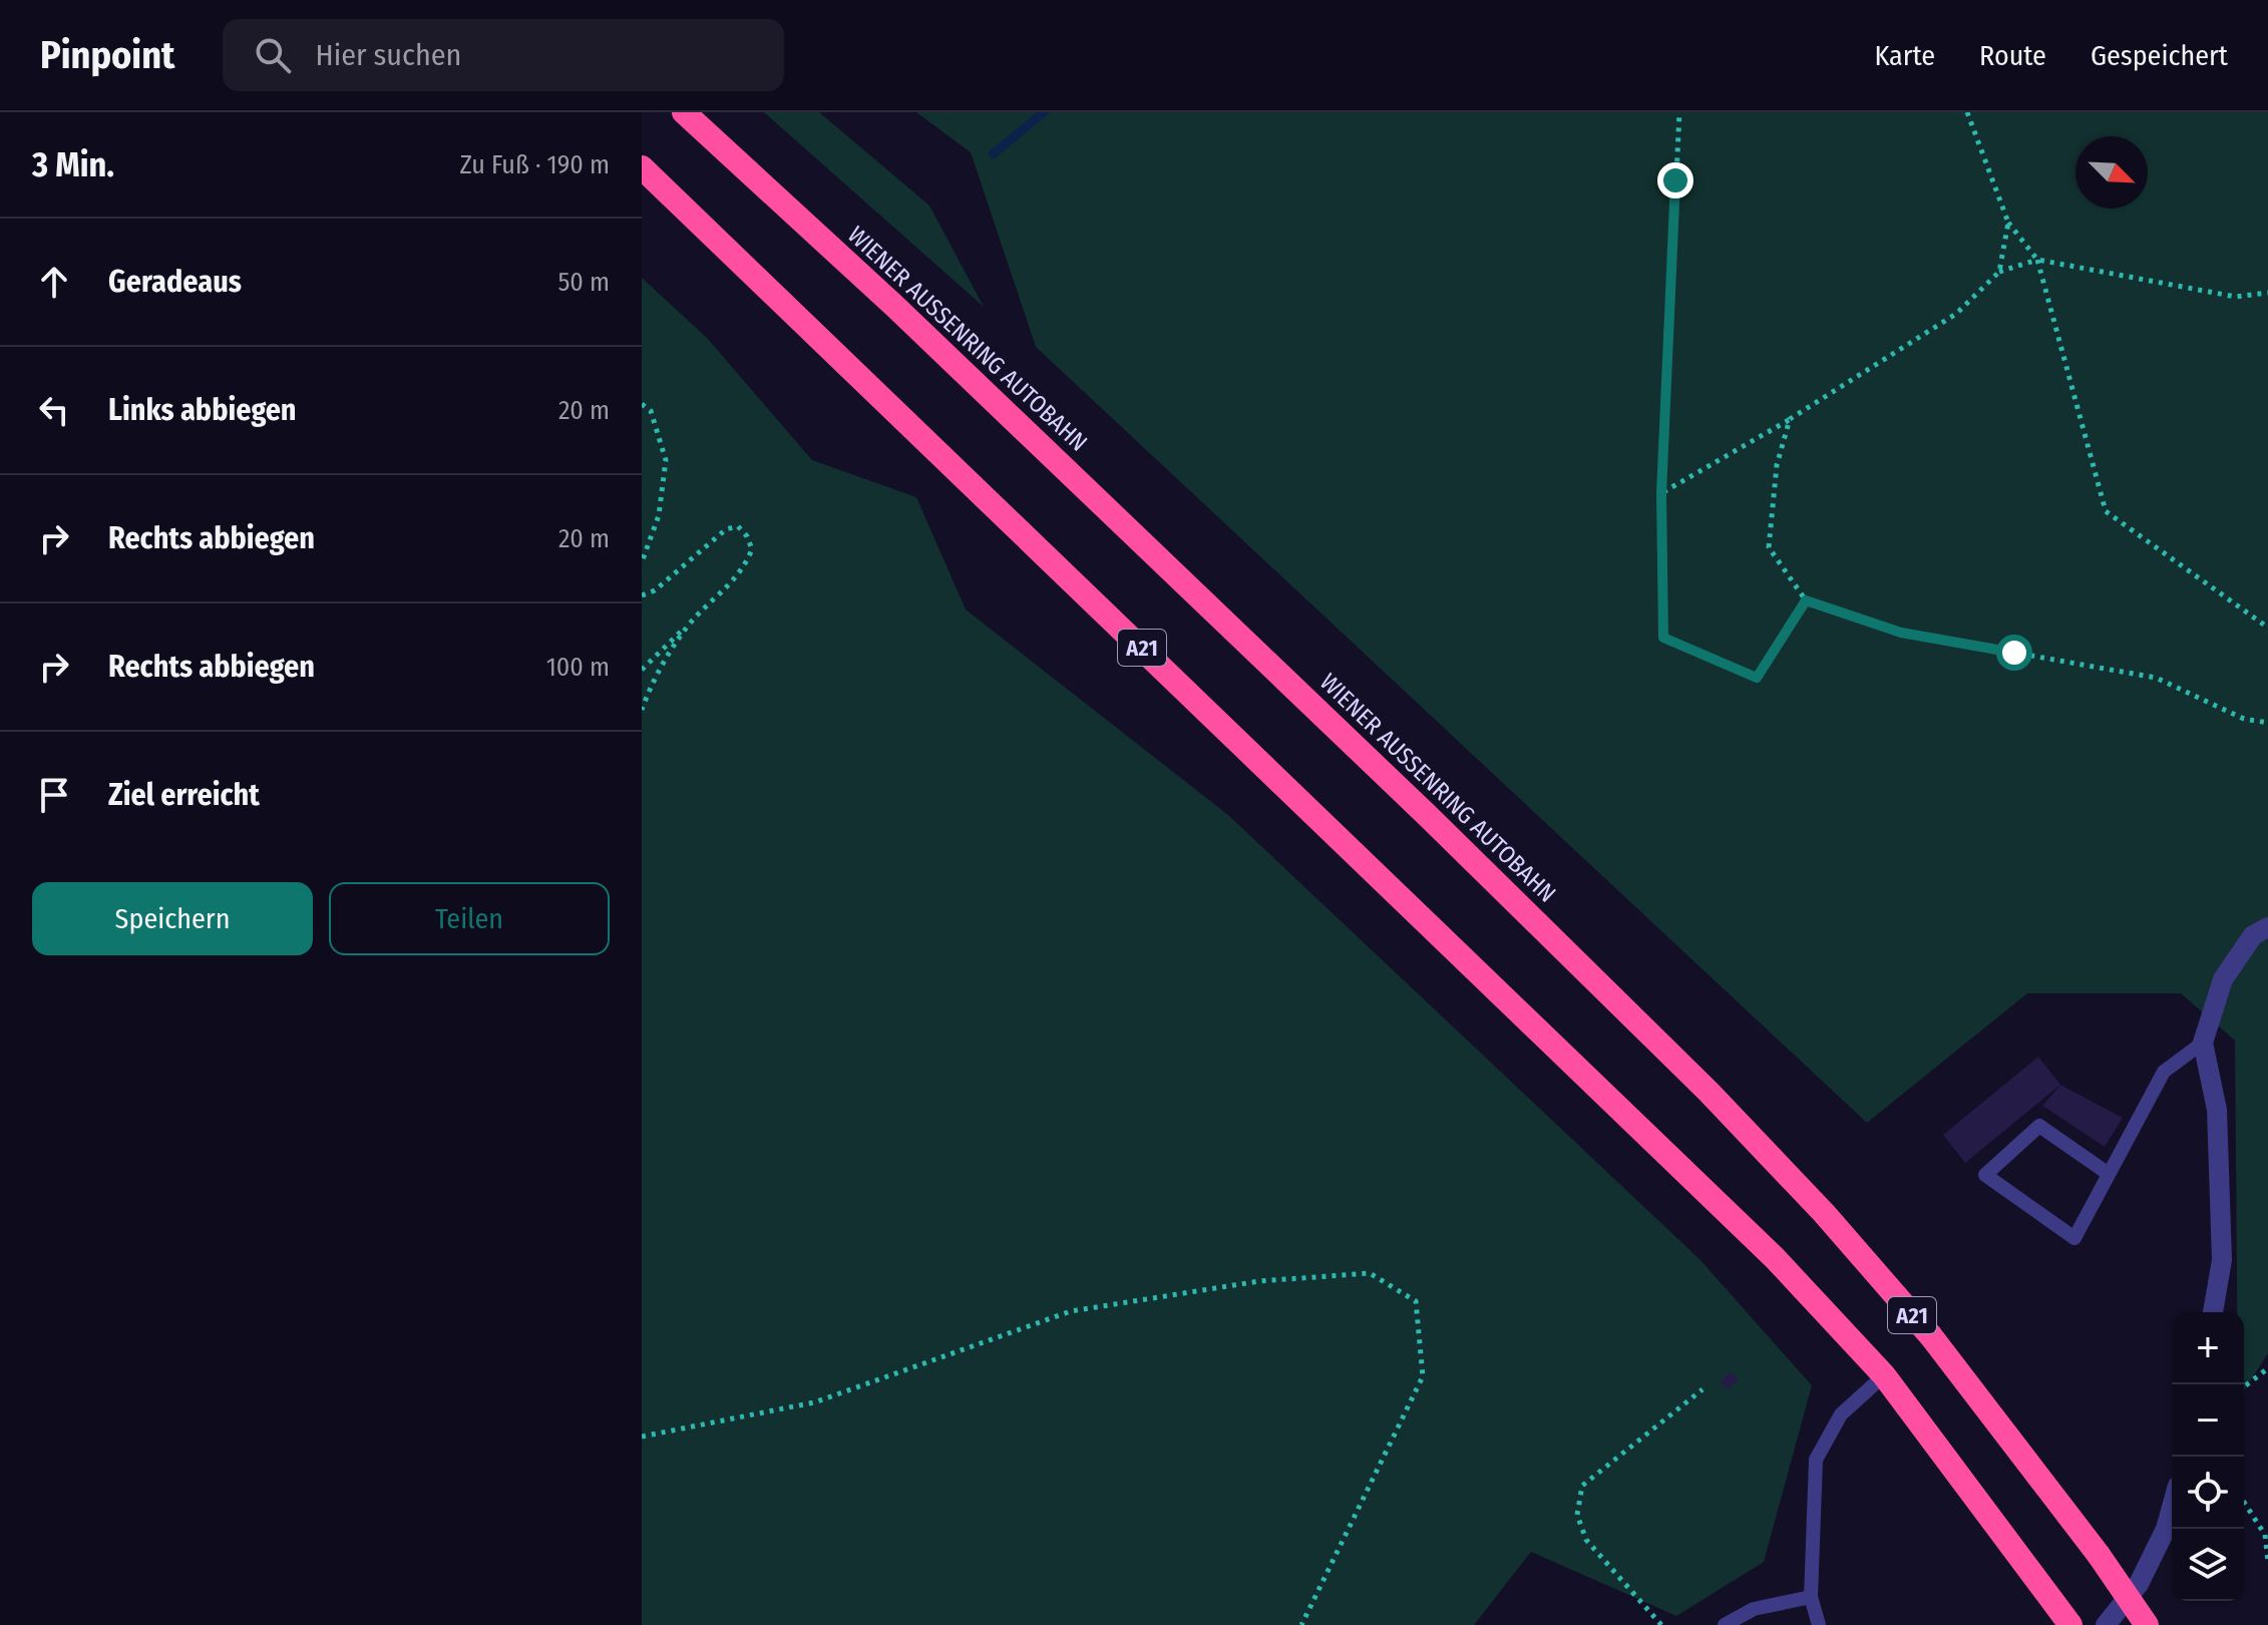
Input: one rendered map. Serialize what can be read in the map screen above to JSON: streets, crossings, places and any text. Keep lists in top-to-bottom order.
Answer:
{
  "streets": {
    "highway": ["WIENER AUSSENRING AUTOBAHN", "A21"]
  },
  "north": "bottom right",
  "page": {
    "header": "Pinpoint",
    "search": "Hier suchen",
    "nav": ["Karte", "Route", "Gespeichert"],
    "heading": ["3 Min.", "Zu Fuß · 190 m"],
    "list": [
      ["Geradeaus", "50 m"],
      ["Links abbiegen", "20 m"],
      ["Rechts abbiegen", "20 m"],
      ["Rechts abbiegen", "100 m"],
      "Ziel erreicht"
    ],
    "buttons": ["Speichern", "Teilen"],
    "map_buttons": ["+", "−"]
  }
}
